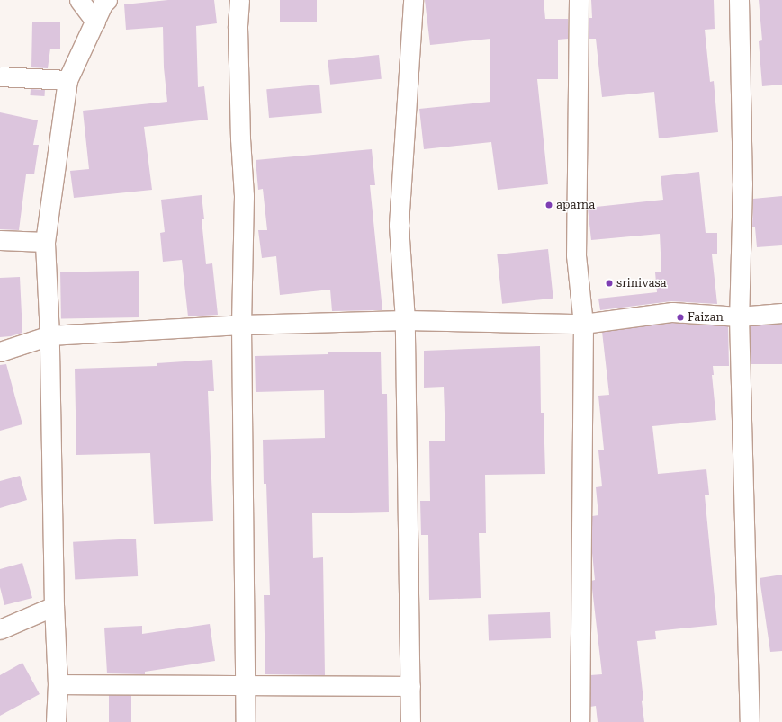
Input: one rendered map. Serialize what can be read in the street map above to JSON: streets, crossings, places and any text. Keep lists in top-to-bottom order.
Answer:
{
  "places": ["aparna", "srinivasa", "Faizan"]
}
